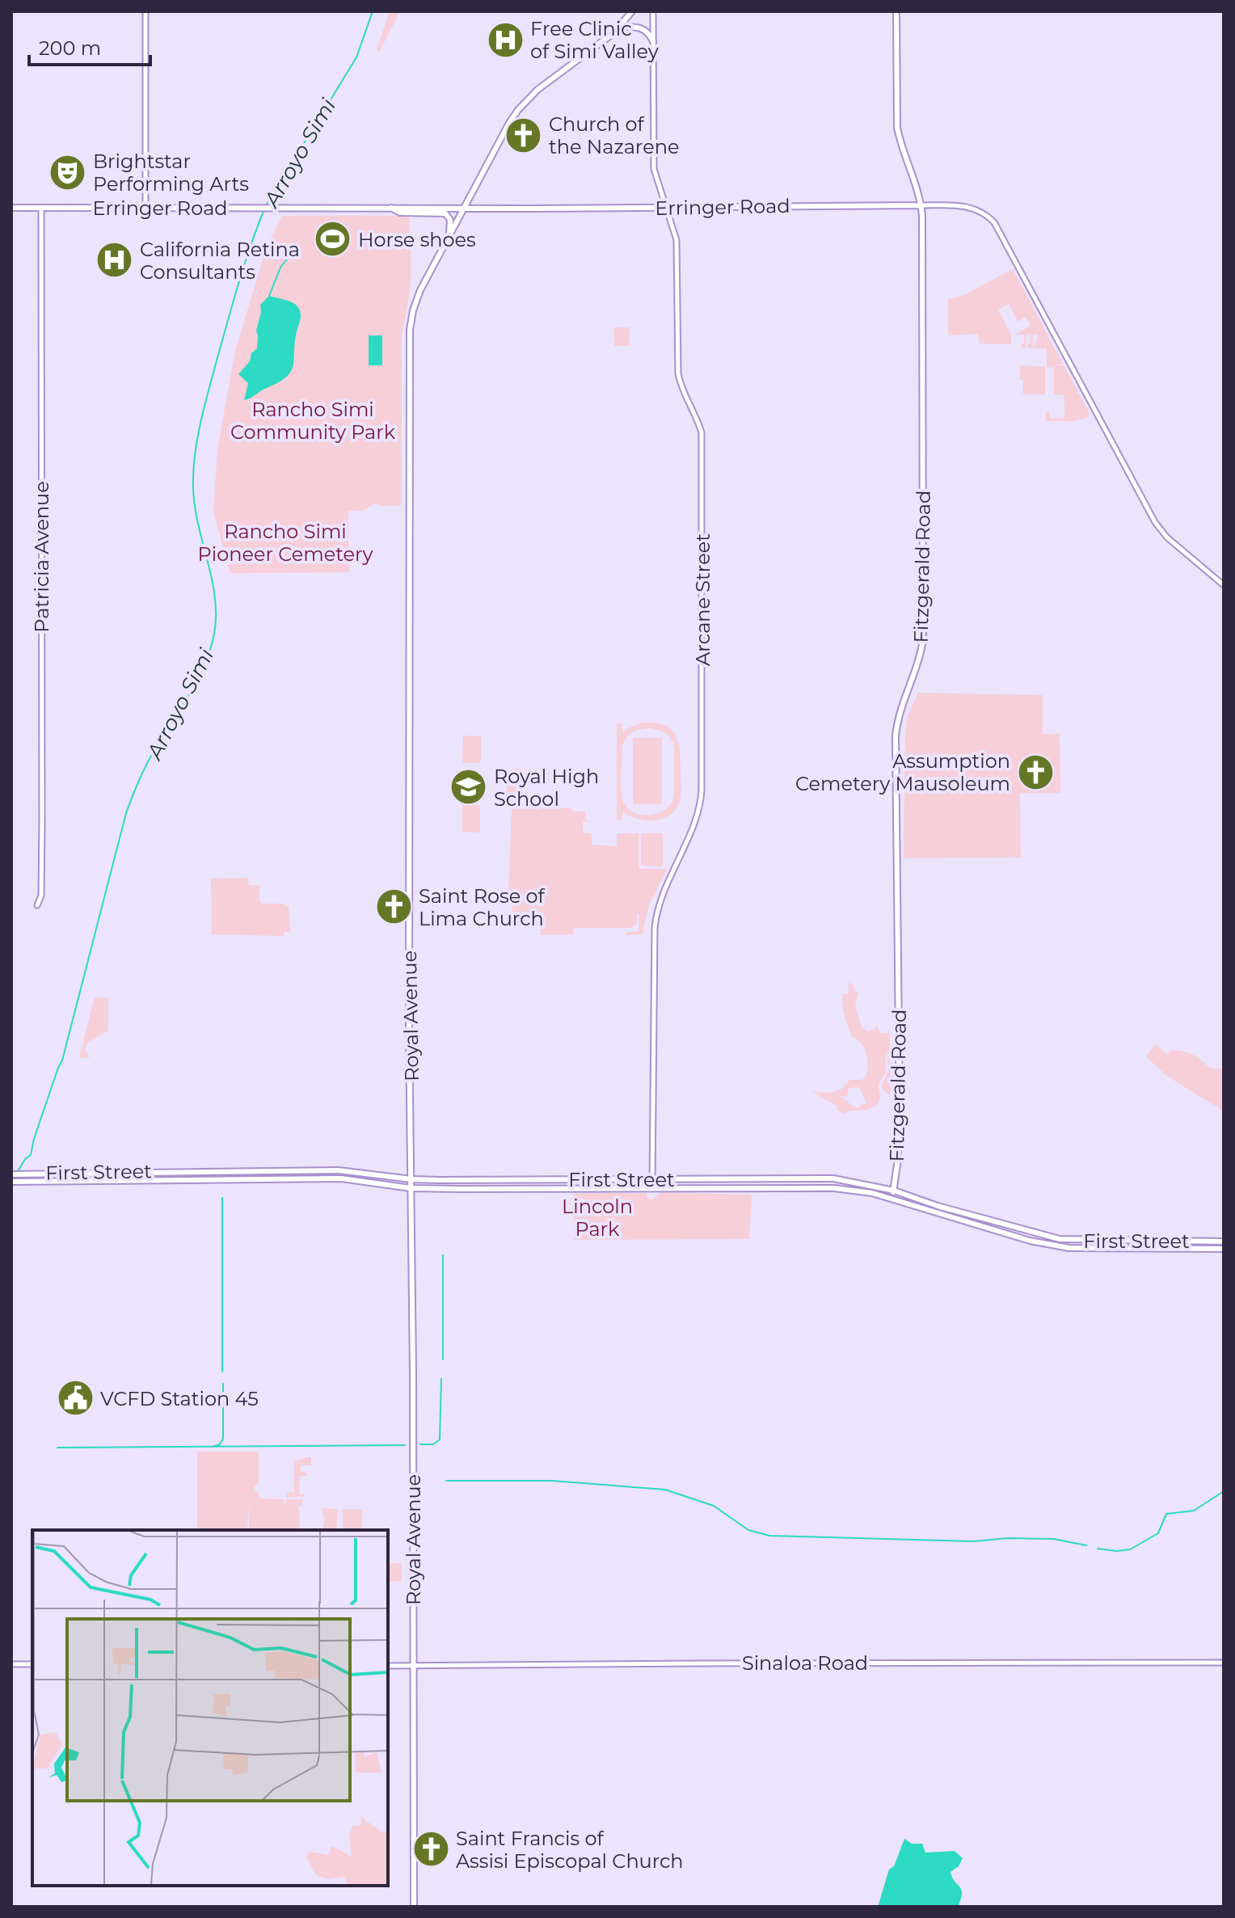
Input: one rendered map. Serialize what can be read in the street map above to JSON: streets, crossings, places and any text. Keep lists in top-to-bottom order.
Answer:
{
  "streets": {
    "main road": [
      "Erringer Road",
      "Fitzgerald Road",
      "Royal Avenue",
      "First Street"
    ],
    "street": ["Patricia Avenue", "Arcane Street", "Sinaloa Road"]
  },
  "crossings": [
    ["Erringer Road", "Patricia Avenue"],
    ["Erringer Road", "Fitzgerald Road"],
    ["Erringer Road", "Arcane Street"],
    ["Erringer Road", "Royal Avenue"],
    ["Fitzgerald Road", "First Street"],
    ["Arcane Street", "First Street"],
    ["Royal Avenue", "First Street"],
    ["Royal Avenue", "Sinaloa Road"]
  ],
  "water": ["Arroyo Simi"],
  "parks": ["Rancho Simi Community Park", "Rancho Simi Pioneer Cemetery", "Lincoln Park"],
  "places": {
    "hospital": ["Free Clinic of Simi Valley", "California Retina Consultants"],
    "church": [
      "Church of the Nazarene",
      "Assumption Cemetery Mausoleum",
      "Saint Rose of Lima Church",
      "Saint Francis of Assisi Episcopal Church"
    ],
    "theatre": ["Brightstar Performing Arts"],
    "sports": ["Horse shoes"],
    "school or university": ["Royal High School"],
    "public building": ["VCFD Station 45"]
  },
  "scale_bar": "200 m"
}
